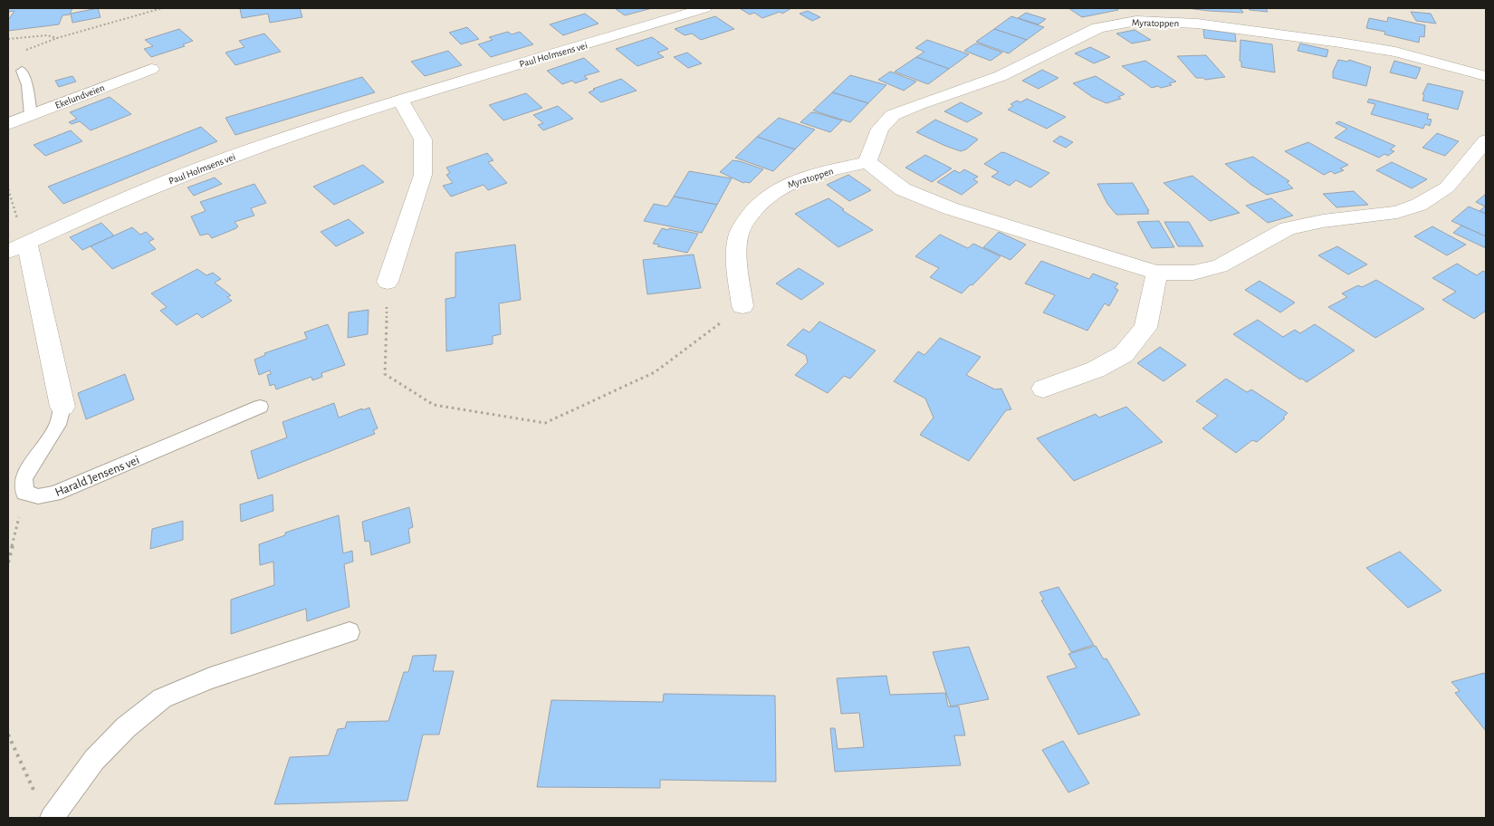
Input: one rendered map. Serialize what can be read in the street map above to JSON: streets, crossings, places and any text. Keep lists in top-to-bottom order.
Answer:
{
  "streets": {
    "street": ["Myratoppen", "Paul Holmsens vei", "Ekelundveien"],
    "lane": ["Harald Jensens vei"]
  }
}
